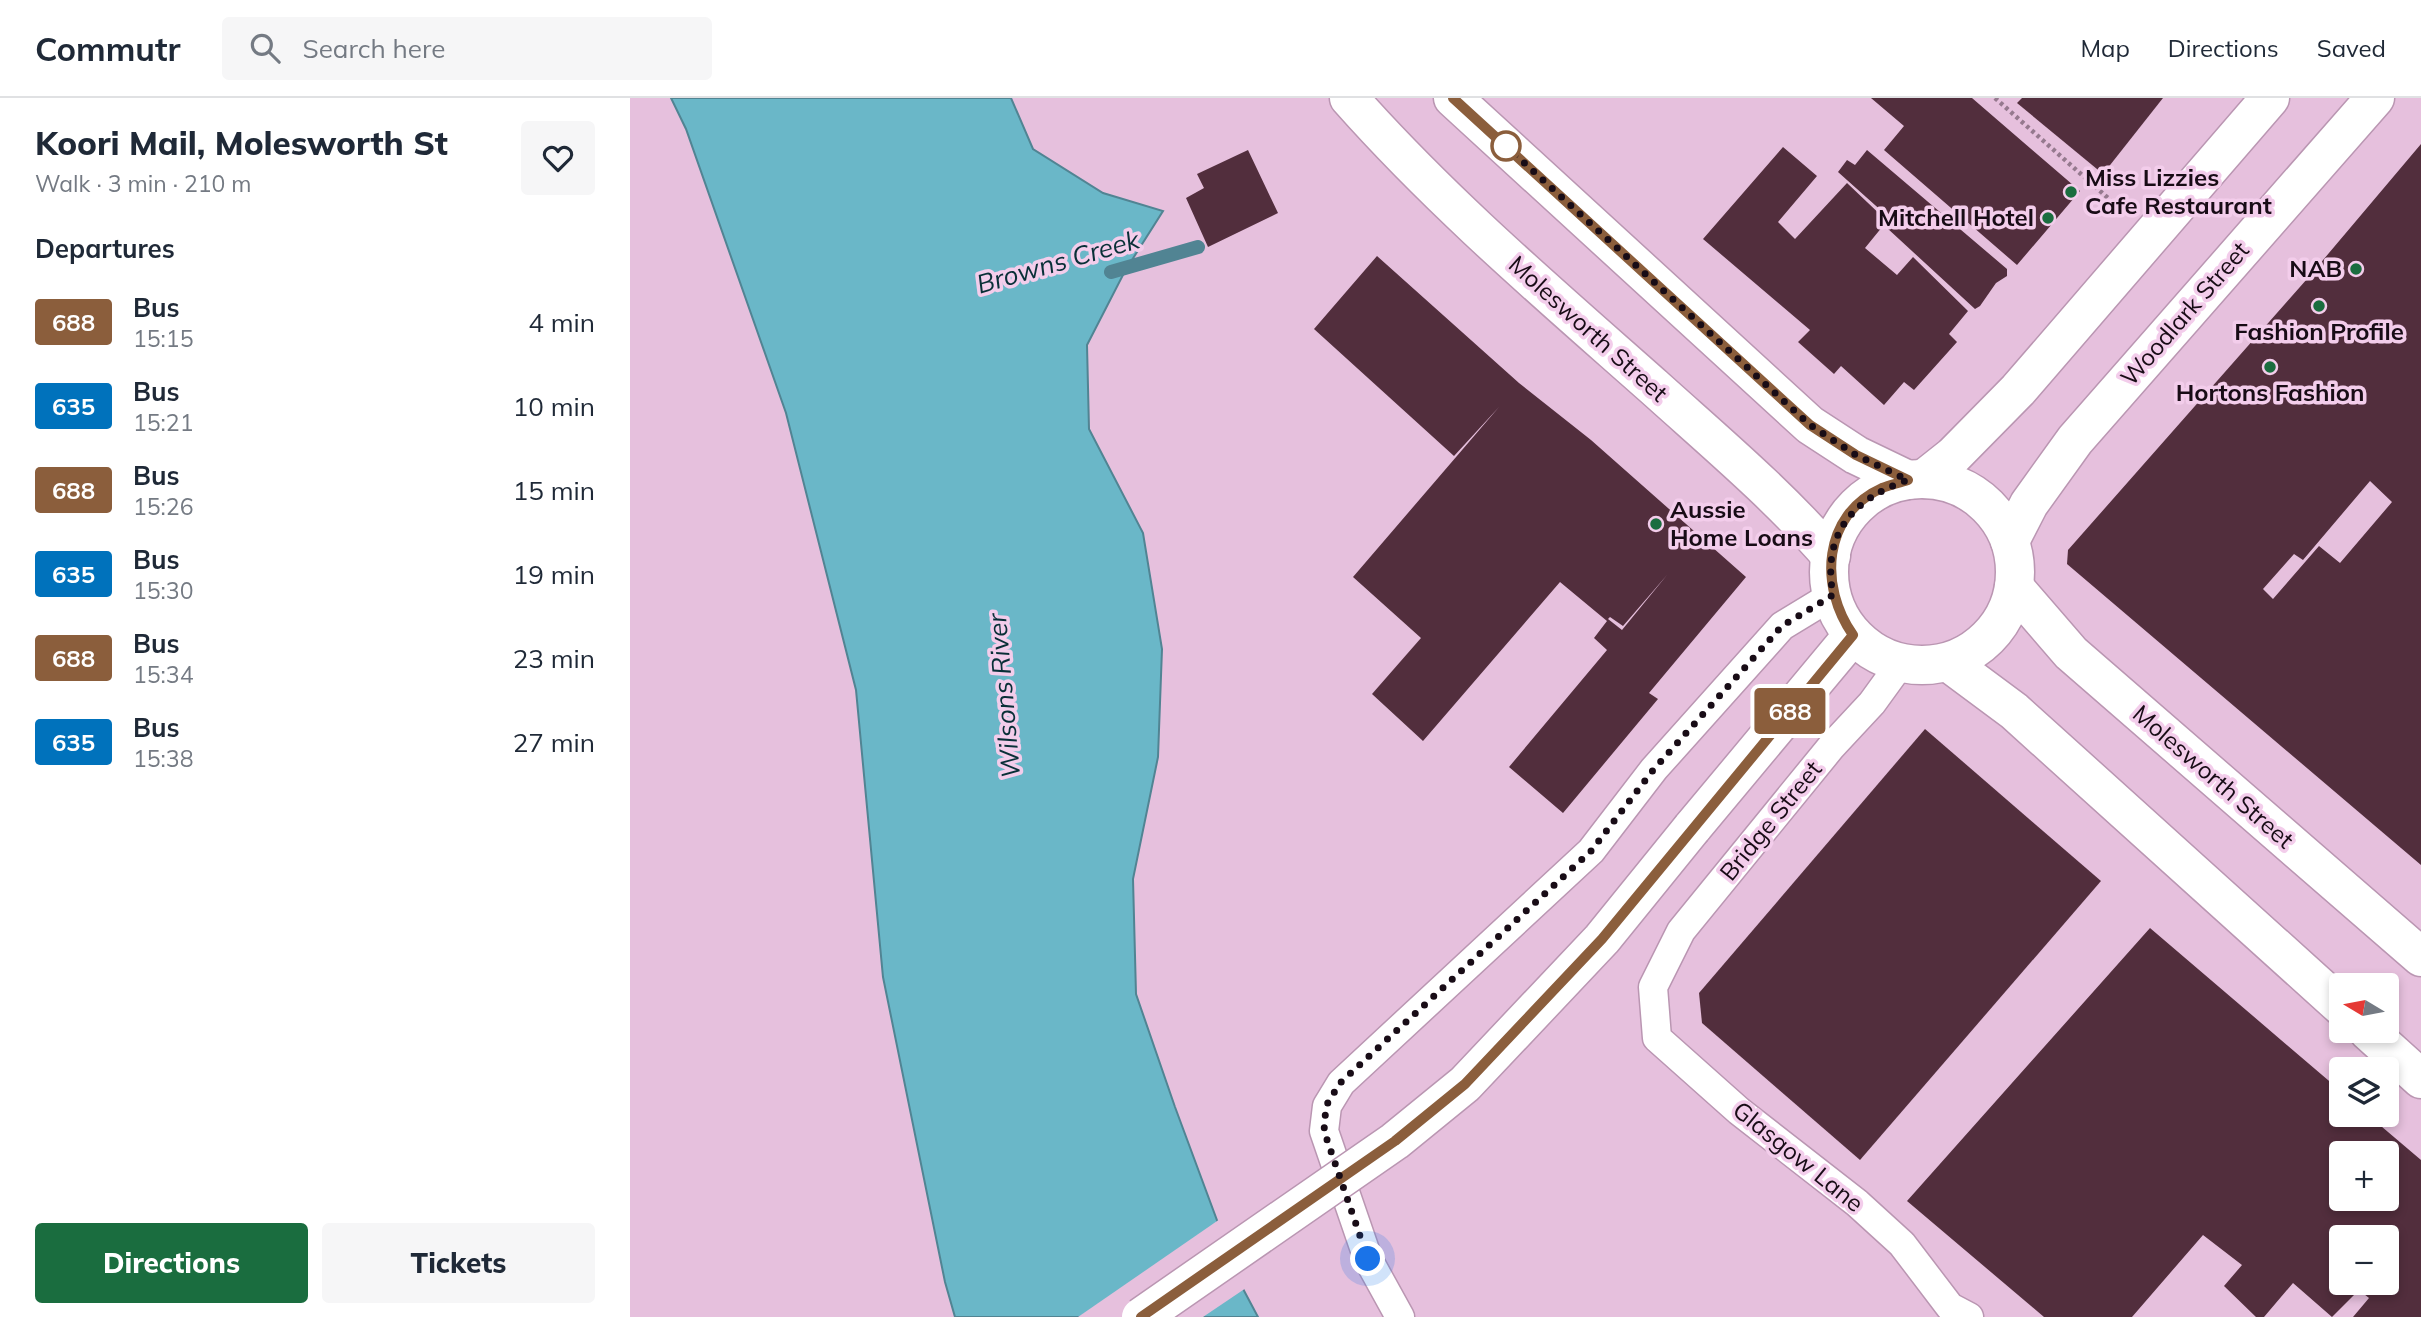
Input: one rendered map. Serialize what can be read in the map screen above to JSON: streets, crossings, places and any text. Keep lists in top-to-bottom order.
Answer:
{
  "streets": {
    "main road": ["Woodlark Street", "Molesworth Street"],
    "lane": ["Bridge Street", "Glasgow Lane"]
  },
  "crossings": [
    ["Woodlark Street", "Molesworth Street"],
    ["Woodlark Street", "Bridge Street"],
    ["Molesworth Street", "Bridge Street"],
    ["Bridge Street", "Glasgow Lane"]
  ],
  "water": ["Browns Creek", "Wilsons River"],
  "places": [
    "Miss Lizzies Cafe Restaurant",
    "Mitchell Hotel",
    "NAB",
    "Fashion Profile",
    "Hortons Fashion",
    "Aussie Home Loans"
  ],
  "lines": ["bus line 688"],
  "north": "left",
  "page": {
    "header": "Commutr",
    "search": "Search here",
    "nav": ["Map", "Directions", "Saved"],
    "heading": [
      ["Koori Mail, Molesworth St", "Walk · 3 min · 210 m"],
      "Departures"
    ],
    "on_map": "688",
    "list": [
      {
        "mark": "688",
        "name": "Bus",
        "note": "15:15",
        "value": "4 min"
      },
      {
        "mark": "635",
        "name": "Bus",
        "note": "15:21",
        "value": "10 min"
      },
      {
        "mark": "688",
        "name": "Bus",
        "note": "15:26",
        "value": "15 min"
      },
      {
        "mark": "635",
        "name": "Bus",
        "note": "15:30",
        "value": "19 min"
      },
      {
        "mark": "688",
        "name": "Bus",
        "note": "15:34",
        "value": "23 min"
      },
      {
        "mark": "635",
        "name": "Bus",
        "note": "15:38",
        "value": "27 min"
      }
    ],
    "map_buttons": ["+", "−"],
    "buttons": ["Directions", "Tickets"]
  }
}
